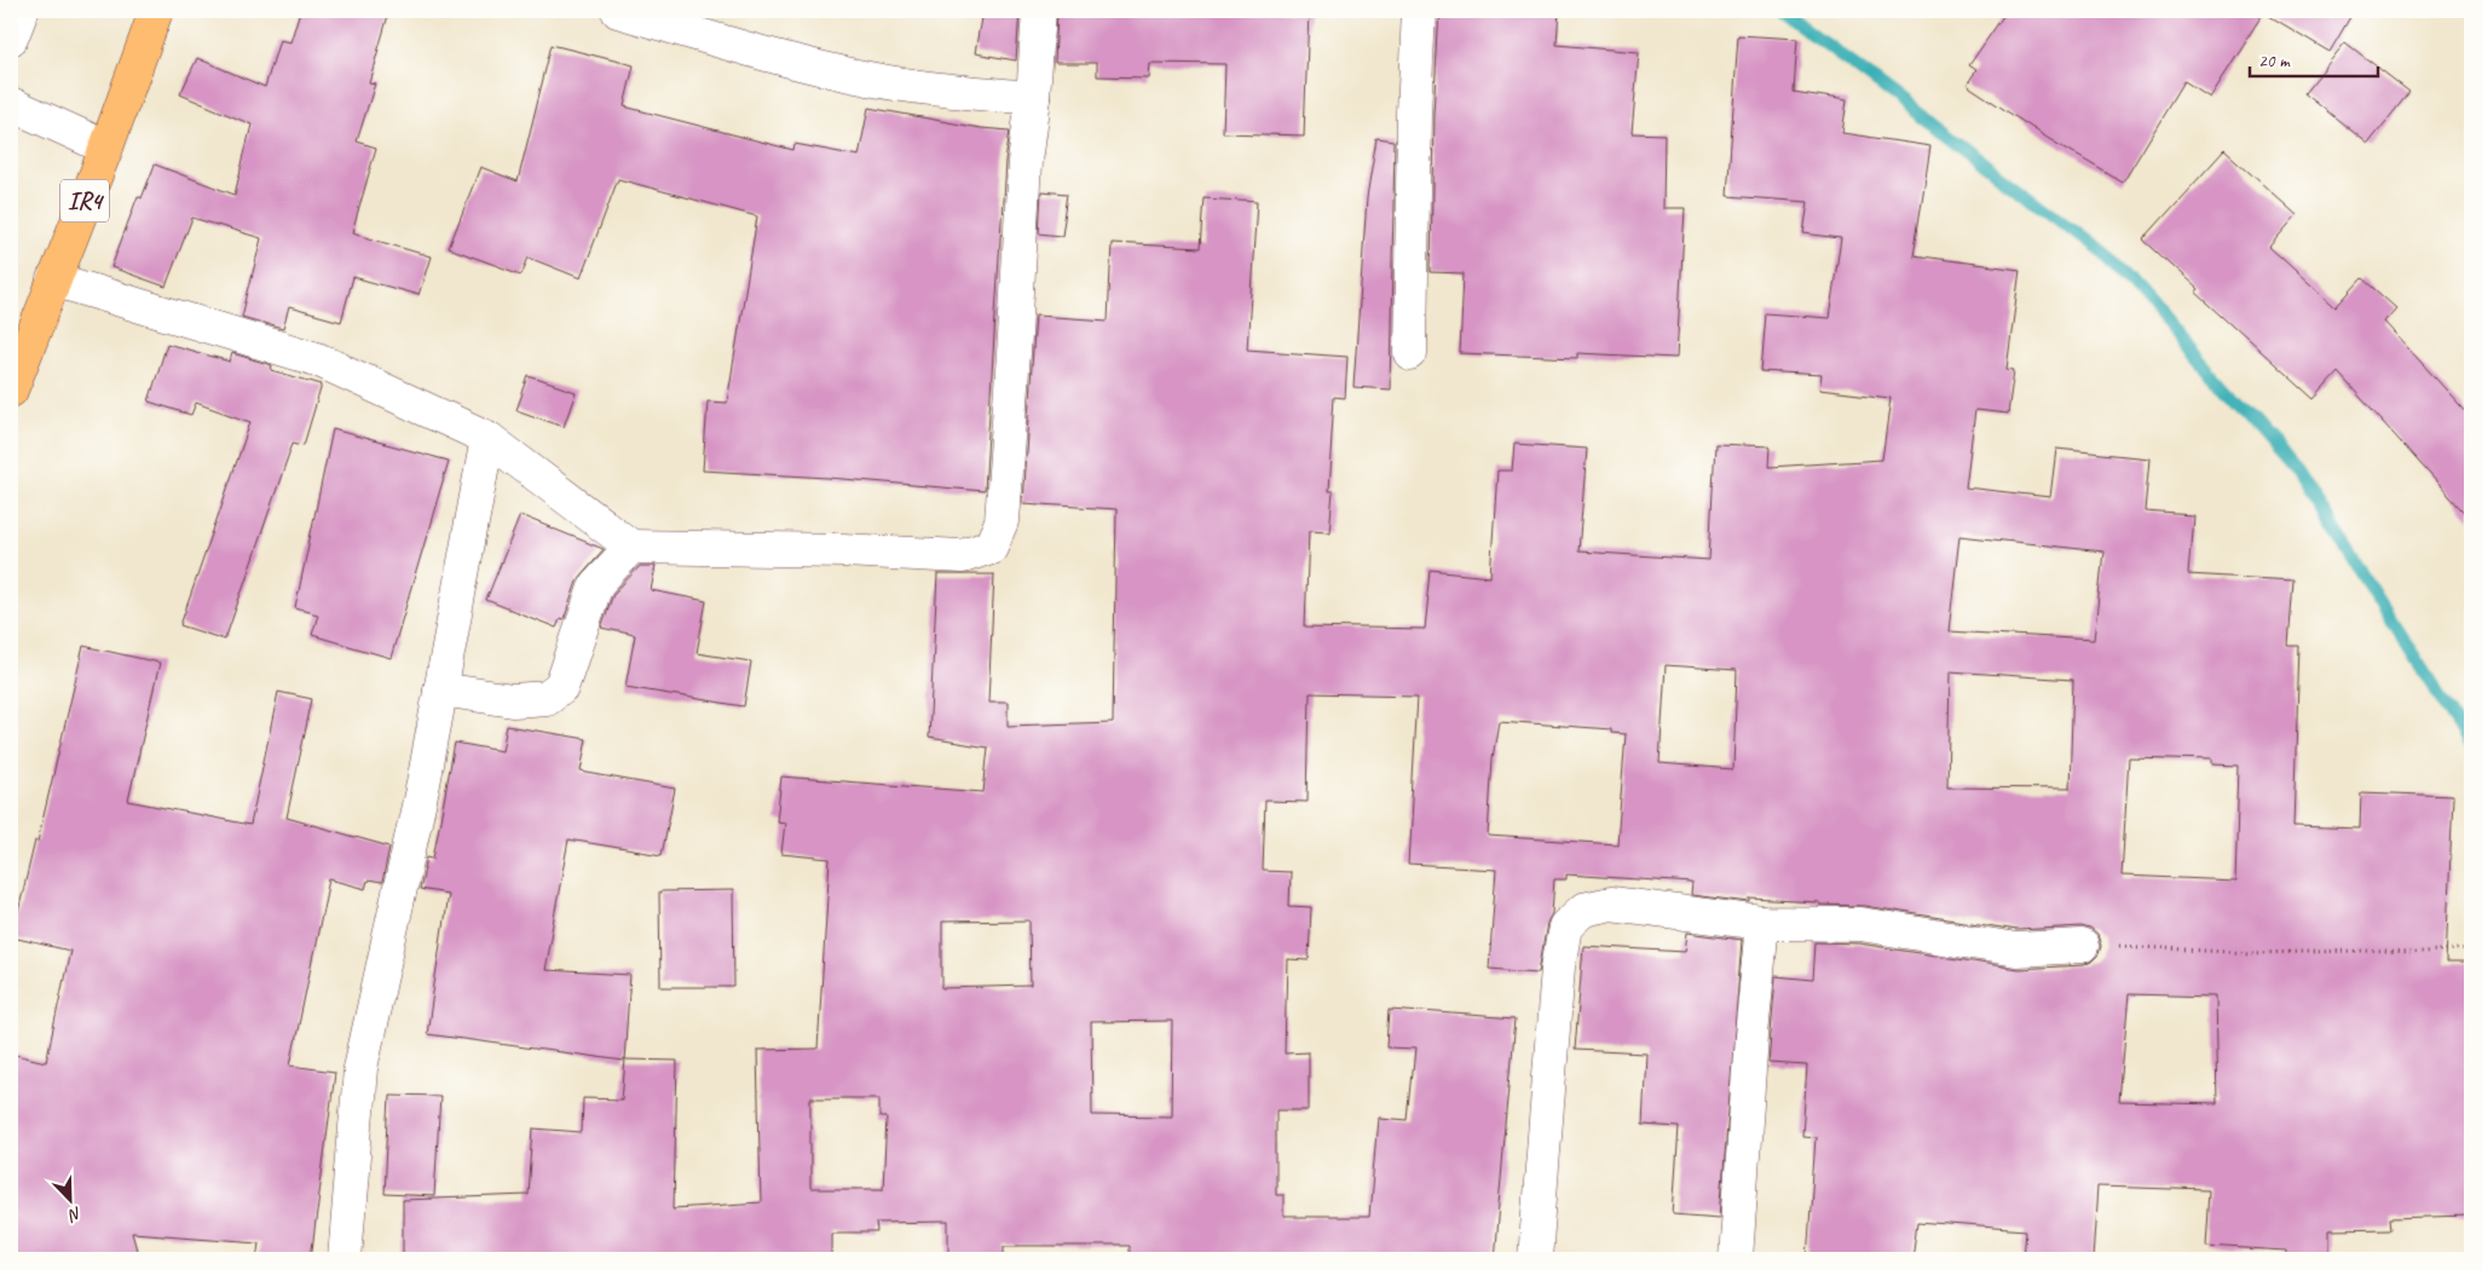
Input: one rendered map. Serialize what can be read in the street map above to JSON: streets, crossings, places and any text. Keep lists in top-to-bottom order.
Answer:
{
  "streets": {
    "main road": ["IR4"]
  },
  "scale_bar": "20 m",
  "north": "bottom right"
}
